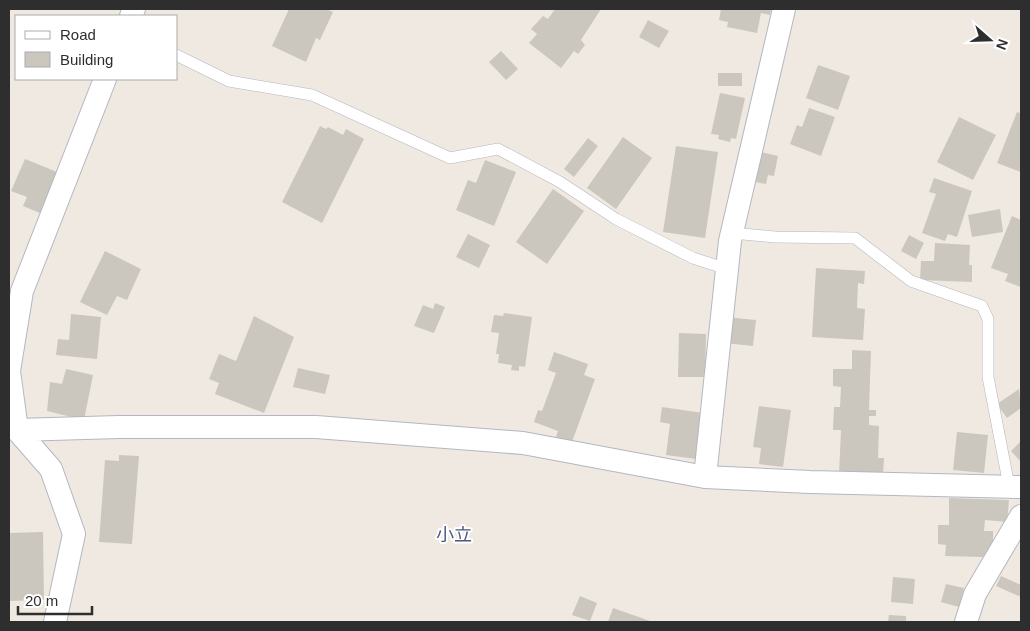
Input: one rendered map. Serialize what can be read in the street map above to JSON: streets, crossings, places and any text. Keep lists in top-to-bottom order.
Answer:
{
  "districts": ["小立"],
  "legend": ["Road", "Building"],
  "scale_bar": "20 m",
  "north": "right"
}
